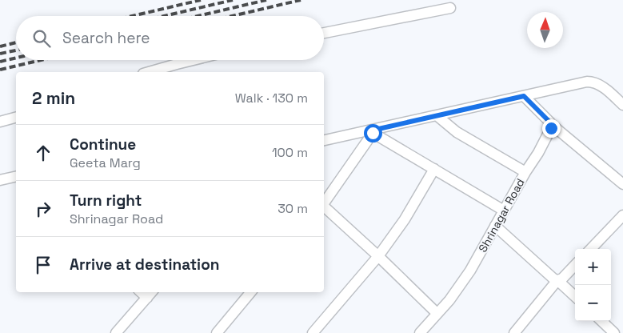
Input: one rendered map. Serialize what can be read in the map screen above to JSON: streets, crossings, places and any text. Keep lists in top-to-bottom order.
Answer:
{
  "streets": {
    "street": ["Shrinagar Road"]
  },
  "north": "top",
  "page": {
    "search": "Search here",
    "heading": ["2 min", "Walk · 130 m"],
    "list": [
      ["Continue", "Geeta Marg", "100 m"],
      ["Turn right", "Shrinagar Road", "30 m"],
      "Arrive at destination"
    ],
    "map_buttons": ["+", "−"]
  }
}
